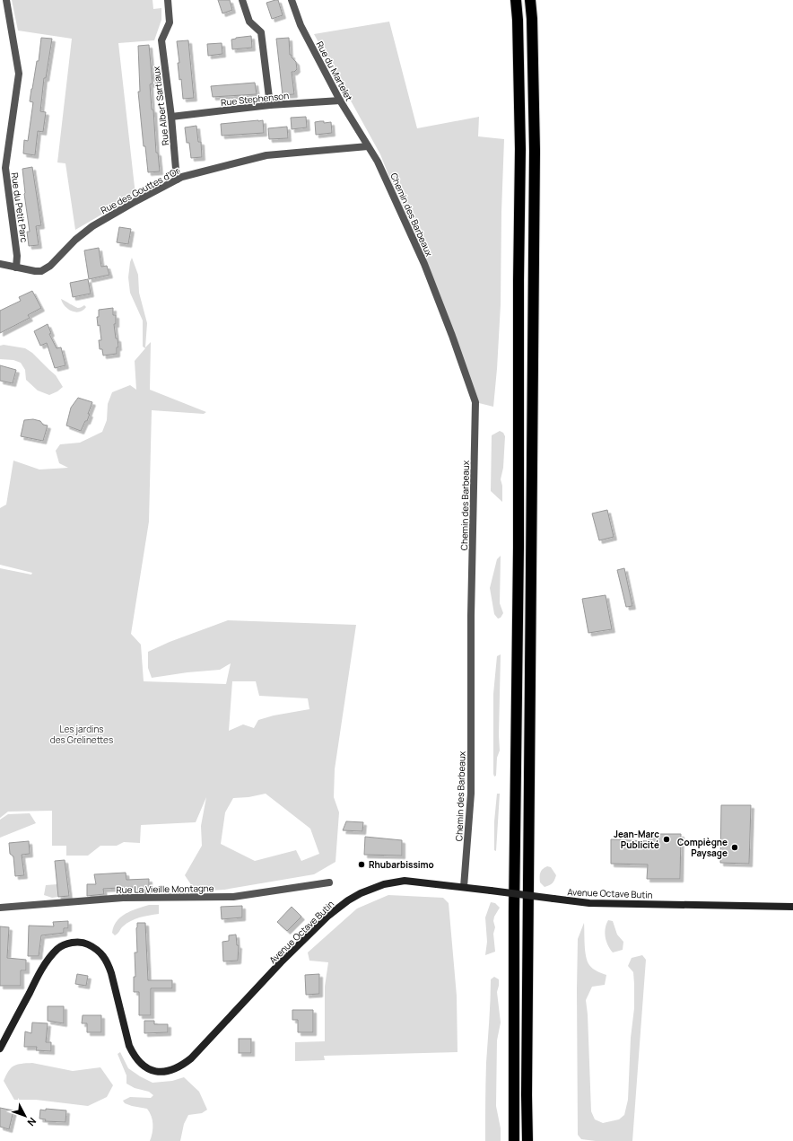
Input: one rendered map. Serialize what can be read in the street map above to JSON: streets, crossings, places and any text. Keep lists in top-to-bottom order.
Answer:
{
  "streets": {
    "main road": ["Avenue Octave Butin"],
    "street": [
      "Rue du Martelet",
      "Rue Stephenson",
      "Rue Albert Sartiaux",
      "Rue des Gouttes d'Or",
      "Rue du Petit Parc",
      "Chemin des Barbeaux",
      "Rue La Vieille Montagne"
    ]
  },
  "crossings": [
    ["Rue du Martelet", "Rue Stephenson"],
    ["Rue du Martelet", "Rue des Gouttes d'Or"],
    ["Rue du Martelet", "Chemin des Barbeaux"],
    ["Rue Stephenson", "Rue Albert Sartiaux"],
    ["Rue Albert Sartiaux", "Rue des Gouttes d'Or"],
    ["Rue des Gouttes d'Or", "Rue du Petit Parc"],
    ["Rue des Gouttes d'Or", "Chemin des Barbeaux"],
    ["Chemin des Barbeaux", "Avenue Octave Butin"]
  ],
  "parks": ["Les jardins des Grelinettes"],
  "places": ["Jean-Marc Publicité", "Compiègne Paysage", "Rhubarbissimo"],
  "north": "bottom right"
}
